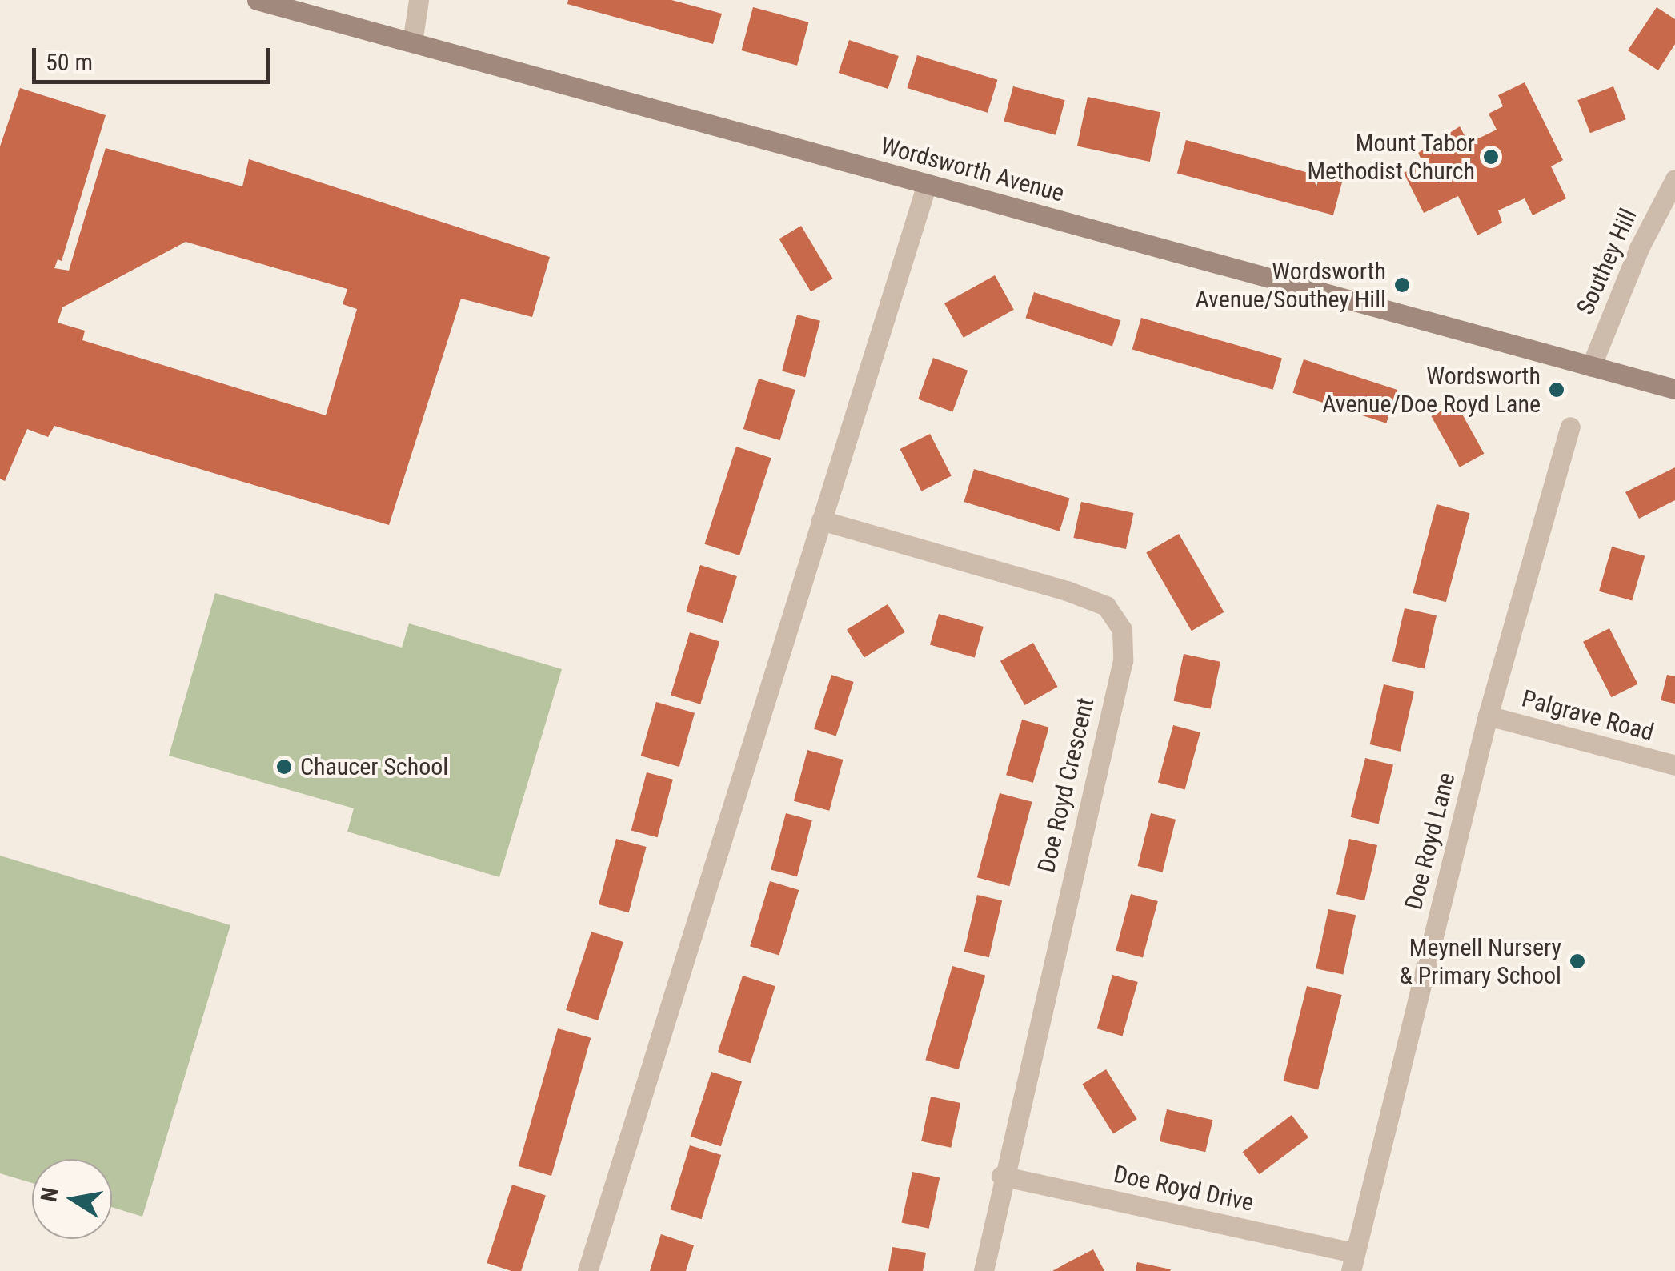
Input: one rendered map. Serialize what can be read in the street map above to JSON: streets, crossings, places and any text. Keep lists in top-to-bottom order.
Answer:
{
  "streets": {
    "street": [
      "Wordsworth Avenue",
      "Southey Hill",
      "Palgrave Road",
      "Doe Royd Crescent",
      "Doe Royd Lane",
      "Doe Royd Drive"
    ]
  },
  "crossings": [
    ["Wordsworth Avenue", "Southey Hill"],
    ["Palgrave Road", "Doe Royd Lane"],
    ["Doe Royd Crescent", "Doe Royd Drive"],
    ["Doe Royd Lane", "Doe Royd Drive"]
  ],
  "places": [
    "Mount Tabor Methodist Church",
    "Wordsworth Avenue/Southey Hill",
    "Wordsworth Avenue/Doe Royd Lane",
    "Chaucer School",
    "Meynell Nursery & Primary School"
  ],
  "scale_bar": "50 m",
  "north": "left"
}
